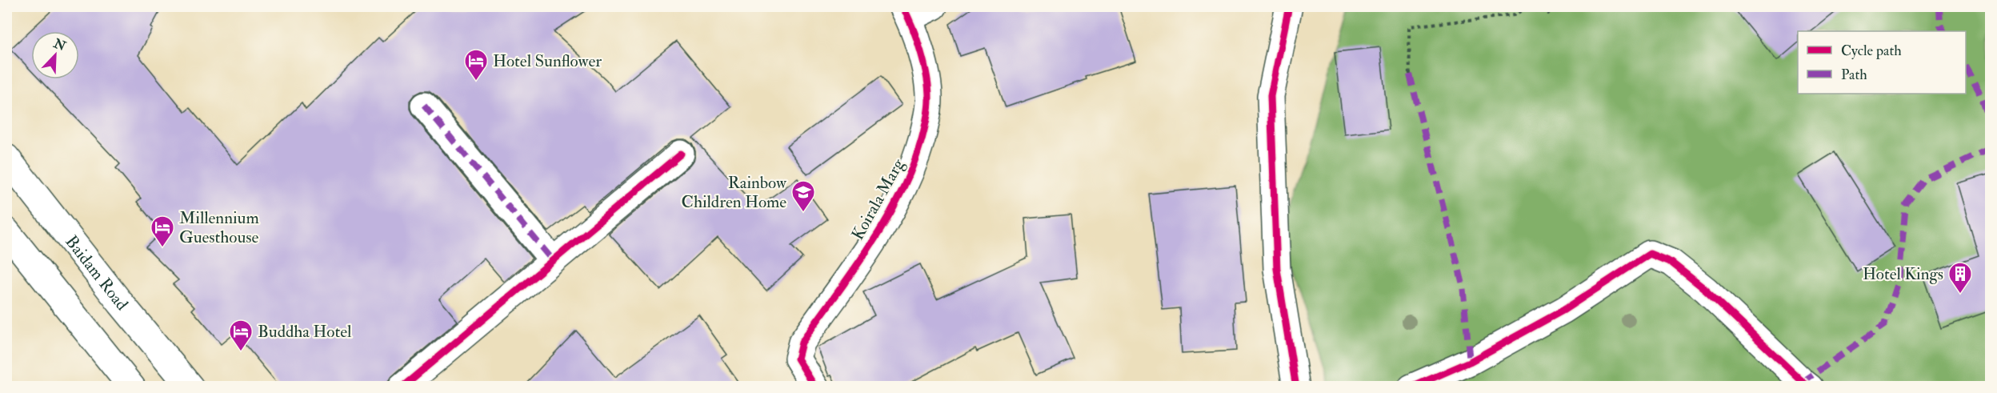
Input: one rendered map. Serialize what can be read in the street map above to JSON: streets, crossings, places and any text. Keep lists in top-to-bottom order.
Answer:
{
  "streets": {
    "street": ["Koirala Marg", "Baidam Road"]
  },
  "places": {
    "hotel": ["Hotel Sunflower", "Millennium Guesthouse", "Buddha Hotel"],
    "school or university": ["Rainbow Children Home"],
    "building": ["Hotel Kings"]
  },
  "legend": ["Cycle path", "Path"],
  "north": "top right"
}
